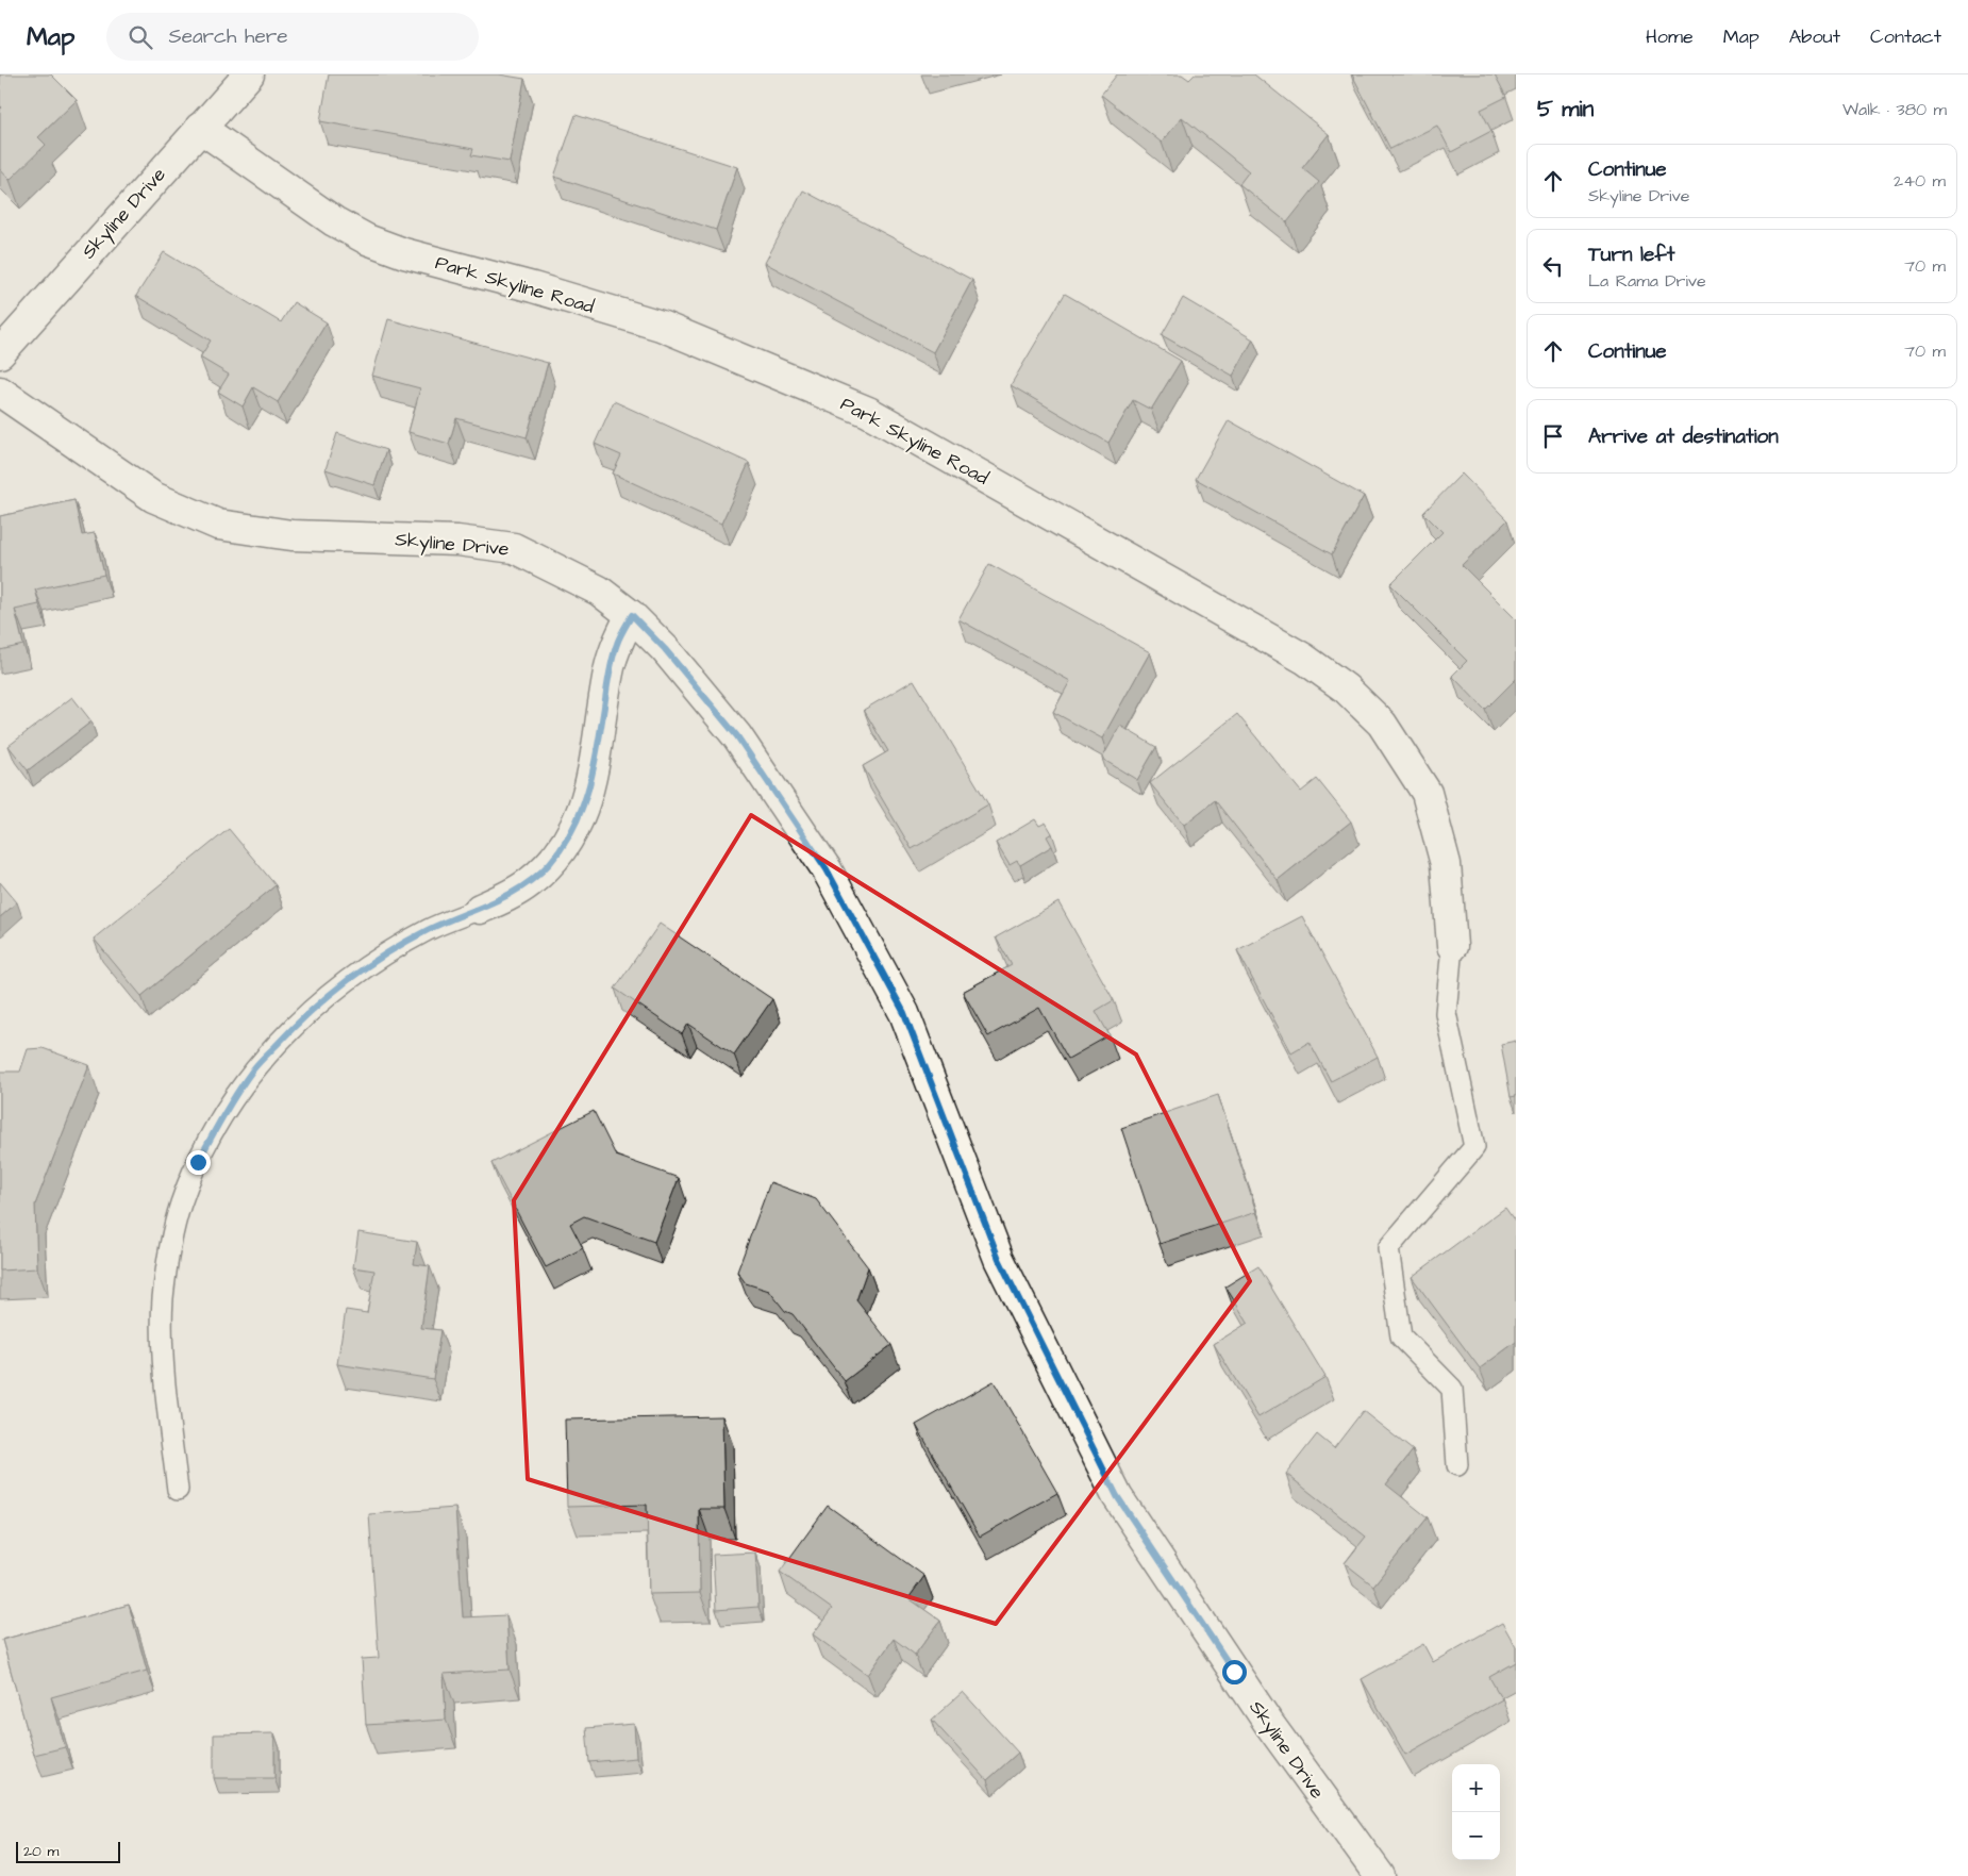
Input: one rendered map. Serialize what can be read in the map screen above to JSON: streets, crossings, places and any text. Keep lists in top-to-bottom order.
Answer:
{
  "streets": {
    "street": ["Skyline Drive", "Park Skyline Road"]
  },
  "crossings": [
    ["Skyline Drive", "Park Skyline Road"]
  ],
  "scale_bar": "20 m",
  "page": {
    "header": "Map",
    "search": "Search here",
    "nav": [
      "Home",
      "Map",
      "About",
      "Contact"
    ],
    "heading": ["5 min", "Walk · 380 m"],
    "list": [
      ["Continue", "Skyline Drive", "240 m"],
      ["Turn left", "La Rama Drive", "70 m"],
      ["Continue", "70 m"],
      "Arrive at destination"
    ],
    "map_buttons": ["+", "−"],
    "scale": "20 m"
  }
}
